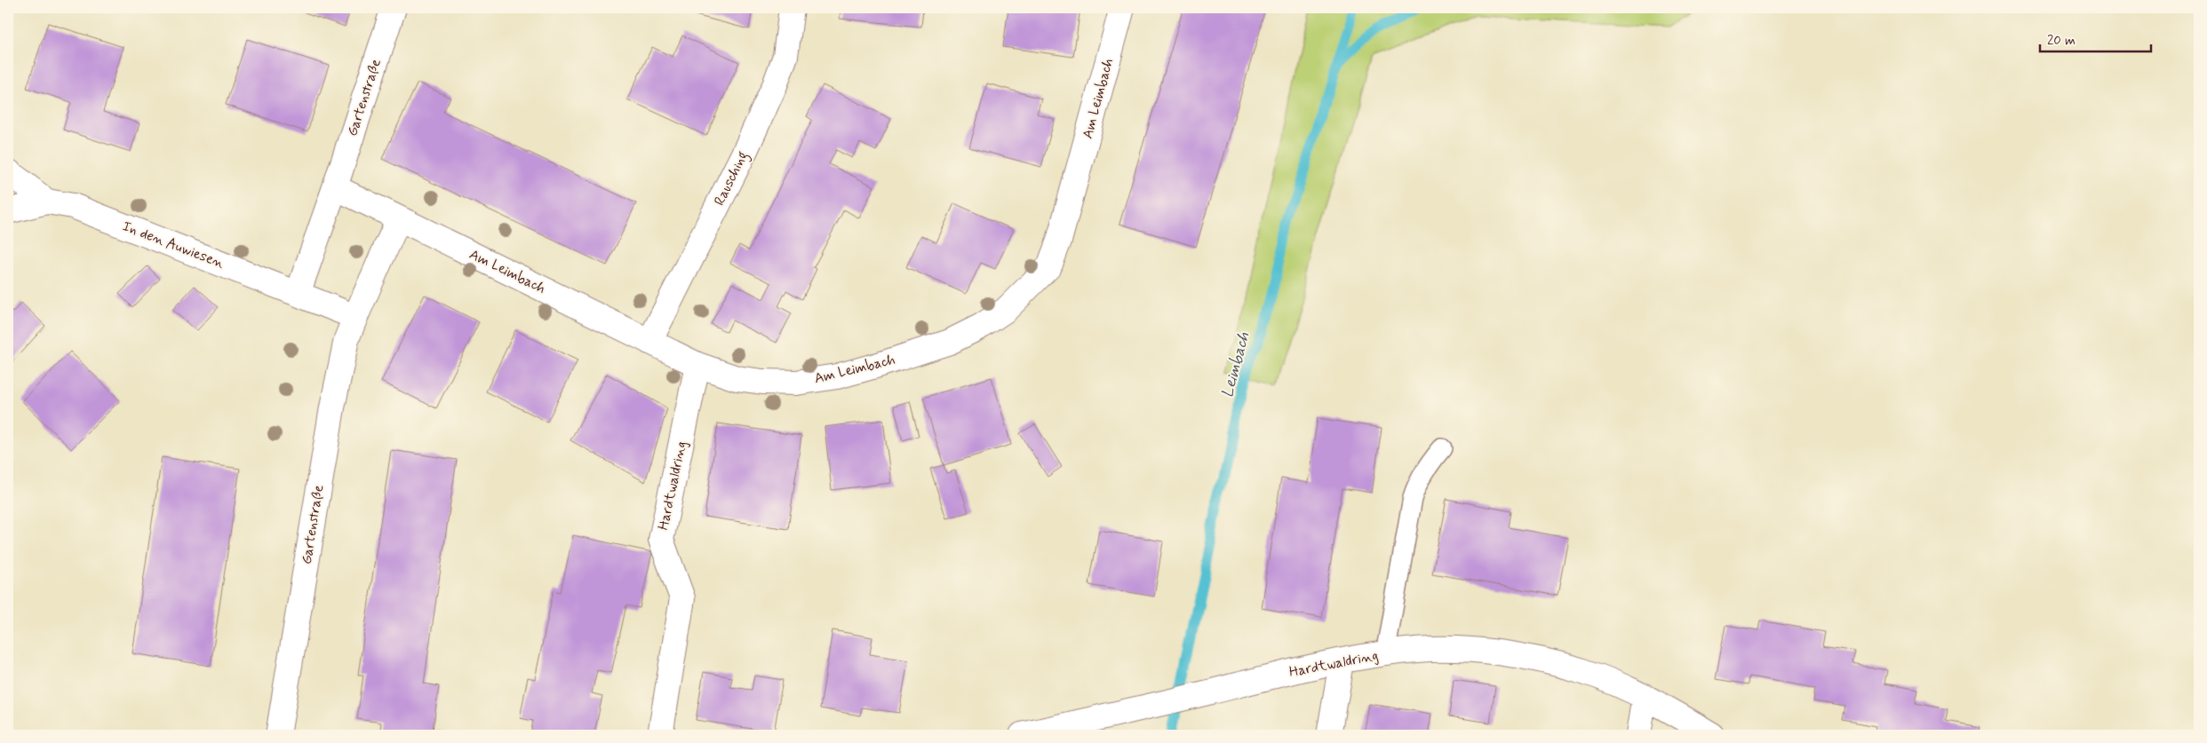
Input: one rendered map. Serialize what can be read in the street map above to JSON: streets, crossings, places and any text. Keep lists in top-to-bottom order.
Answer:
{
  "streets": {
    "street": [
      "Gartenstraße",
      "Am Leimbach",
      "Rausching",
      "In den Auwiesen",
      "Hardtwaldring"
    ]
  },
  "crossings": [
    ["Gartenstraße", "Am Leimbach"],
    ["Gartenstraße", "In den Auwiesen"],
    ["Am Leimbach", "Rausching"],
    ["Am Leimbach", "Hardtwaldring"]
  ],
  "water": ["Leimbach"],
  "scale_bar": "20 m"
}
